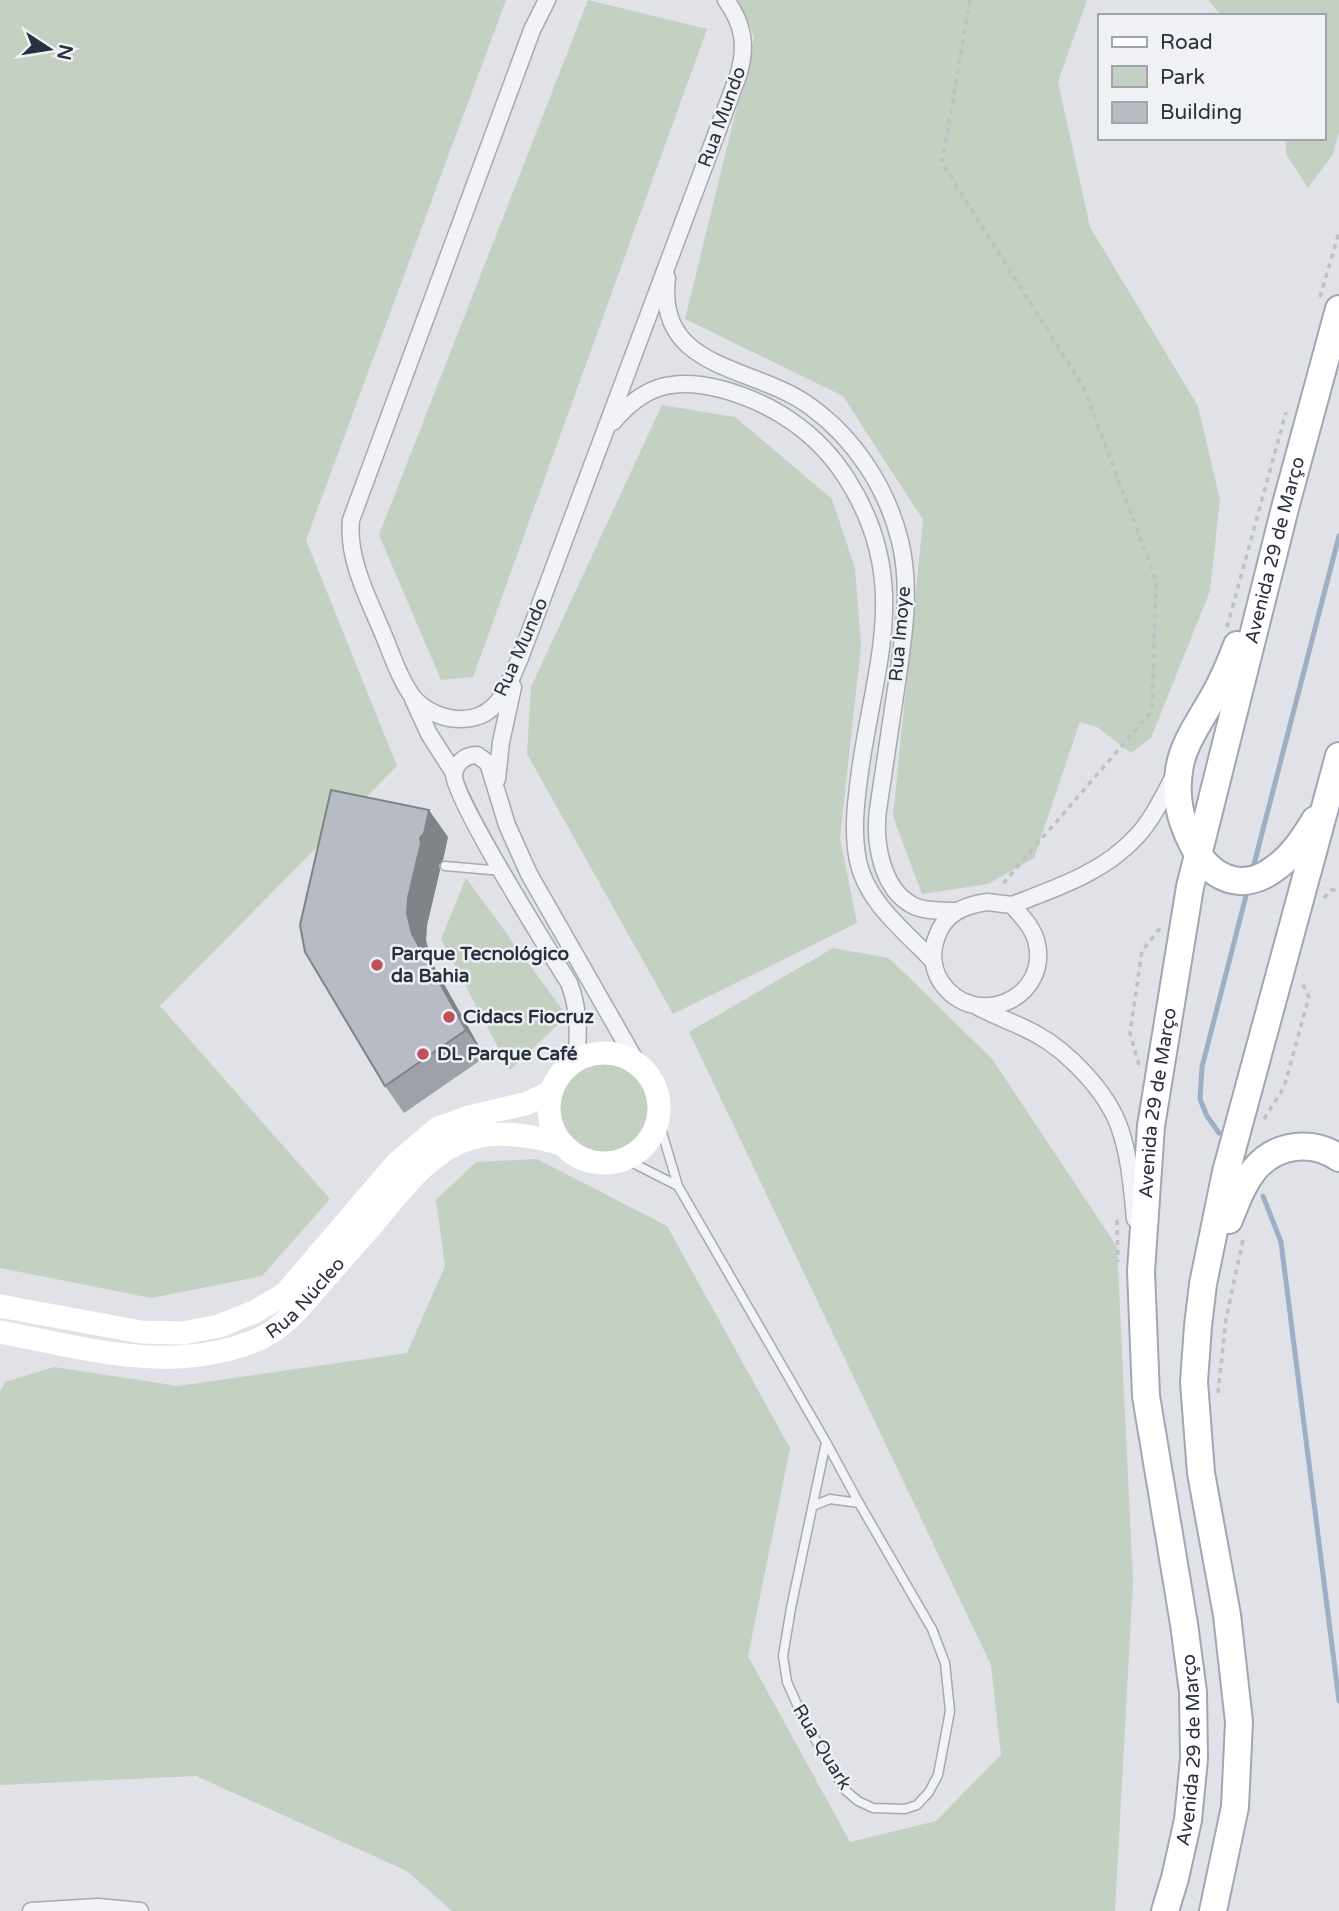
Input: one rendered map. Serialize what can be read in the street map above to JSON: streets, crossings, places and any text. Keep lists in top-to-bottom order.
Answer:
{
  "streets": {
    "main road": ["Avenida 29 de Março"],
    "street": ["Rua Mundo", "Rua Imoye", "Rua Núcleo"],
    "lane": ["Rua Quark"]
  },
  "crossings": [
    ["Rua Mundo", "Rua Imoye"],
    ["Rua Núcleo", "Rua Quark"]
  ],
  "places": ["Parque Tecnológico da Bahia", "Cidacs Fiocruz", "DL Parque Café"],
  "legend": ["Road", "Park", "Building"],
  "north": "right"
}
